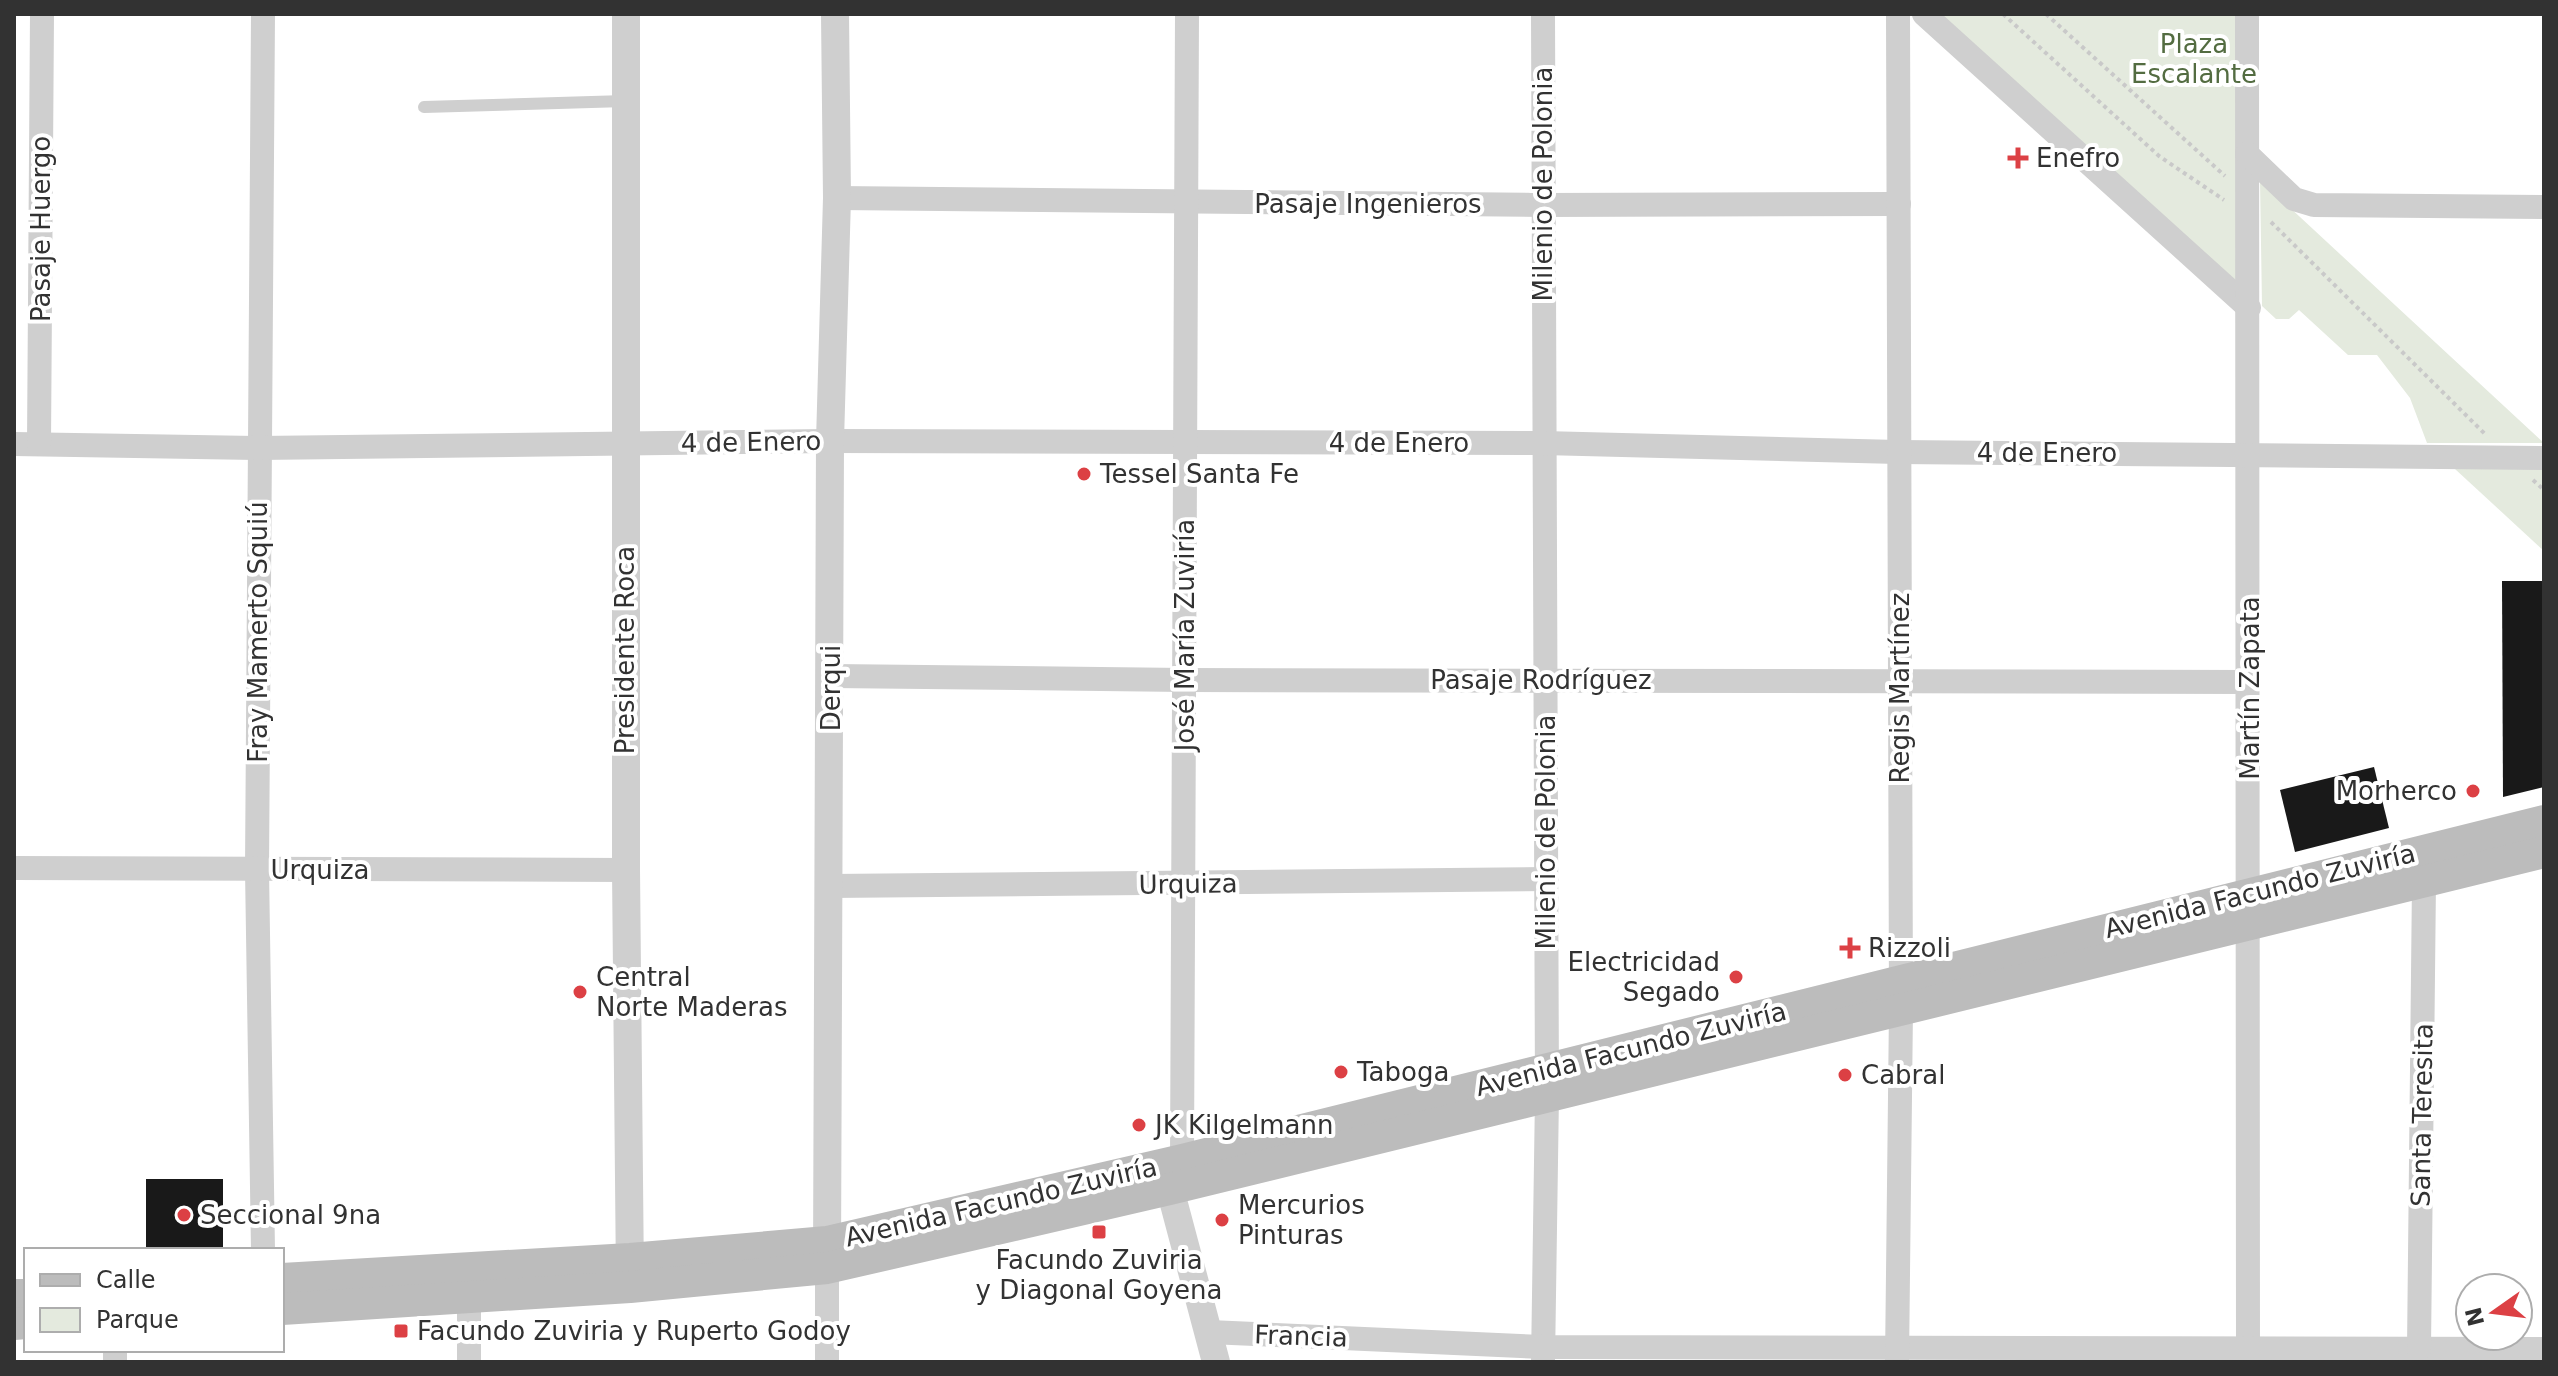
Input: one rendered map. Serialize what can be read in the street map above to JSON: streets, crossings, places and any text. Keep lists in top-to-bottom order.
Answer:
{
  "streets": {
    "main road": ["Avenida Facundo Zuviría"],
    "street": [
      "Milenio de Polonia",
      "Pasaje Ingenieros",
      "Pasaje Huergo",
      "4 de Enero",
      "Fray Mamerto Squiú",
      "José María Zuviría",
      "Presidente Roca",
      "Pasaje Rodríguez",
      "Derqui",
      "Regis Martínez",
      "Martín Zapata",
      "Urquiza",
      "Santa Teresita",
      "Francia"
    ]
  },
  "crossings": [
    ["Milenio de Polonia", "Pasaje Ingenieros"],
    ["Milenio de Polonia", "4 de Enero"],
    ["Milenio de Polonia", "Pasaje Rodríguez"],
    ["Milenio de Polonia", "Urquiza"],
    ["Milenio de Polonia", "Avenida Facundo Zuviría"],
    ["Milenio de Polonia", "Francia"],
    ["Pasaje Ingenieros", "José María Zuviría"],
    ["Pasaje Ingenieros", "Derqui"],
    ["Pasaje Ingenieros", "Regis Martínez"],
    ["Pasaje Huergo", "4 de Enero"],
    ["4 de Enero", "Fray Mamerto Squiú"],
    ["4 de Enero", "José María Zuviría"],
    ["4 de Enero", "Presidente Roca"],
    ["4 de Enero", "Derqui"],
    ["4 de Enero", "Regis Martínez"],
    ["4 de Enero", "Martín Zapata"],
    ["Fray Mamerto Squiú", "Urquiza"],
    ["José María Zuviría", "Pasaje Rodríguez"],
    ["José María Zuviría", "Urquiza"],
    ["José María Zuviría", "Avenida Facundo Zuviría"],
    ["Presidente Roca", "Urquiza"],
    ["Presidente Roca", "Avenida Facundo Zuviría"],
    ["Pasaje Rodríguez", "Derqui"],
    ["Pasaje Rodríguez", "Regis Martínez"],
    ["Pasaje Rodríguez", "Martín Zapata"],
    ["Derqui", "Urquiza"],
    ["Derqui", "Avenida Facundo Zuviría"],
    ["Regis Martínez", "Avenida Facundo Zuviría"],
    ["Regis Martínez", "Francia"],
    ["Martín Zapata", "Avenida Facundo Zuviría"],
    ["Martín Zapata", "Francia"],
    ["Avenida Facundo Zuviría", "Santa Teresita"],
    ["Santa Teresita", "Francia"]
  ],
  "parks": ["Plaza Escalante"],
  "places": {
    "health": ["Enefro", "Rizzoli"],
    "other": [
      "Tessel Santa Fe",
      "Morherco",
      "Electricidad Segado",
      "Central Norte Maderas",
      "Taboga",
      "Cabral",
      "JK Kilgelmann",
      "Seccional 9na",
      "Mercurios Pinturas"
    ],
    "transit": ["Facundo Zuviria y Diagonal Goyena", "Facundo Zuviria y Ruperto Godoy"]
  },
  "legend": ["Calle", "Parque"],
  "north": "left"
}
